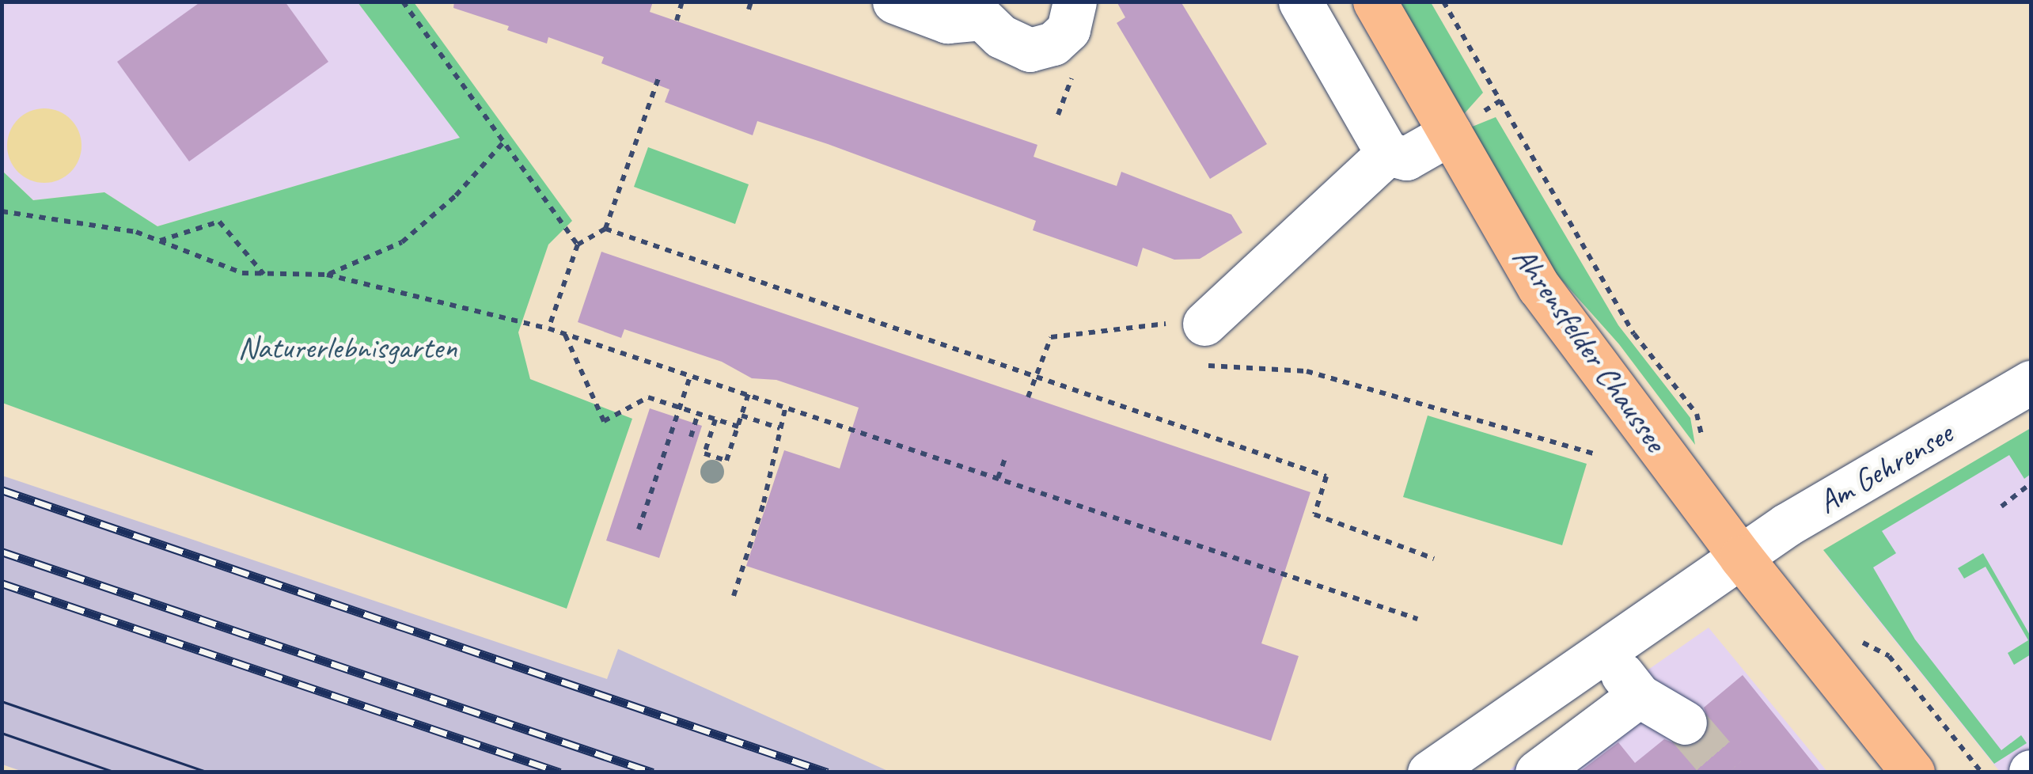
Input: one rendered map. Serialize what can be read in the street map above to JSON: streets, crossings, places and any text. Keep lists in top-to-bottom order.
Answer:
{
  "streets": {
    "main road": ["Ahrensfelder Chaussee"],
    "street": ["Am Gehrensee"]
  },
  "crossings": [
    ["Ahrensfelder Chaussee", "Am Gehrensee"]
  ],
  "parks": ["Naturerlebnisgarten"]
}
